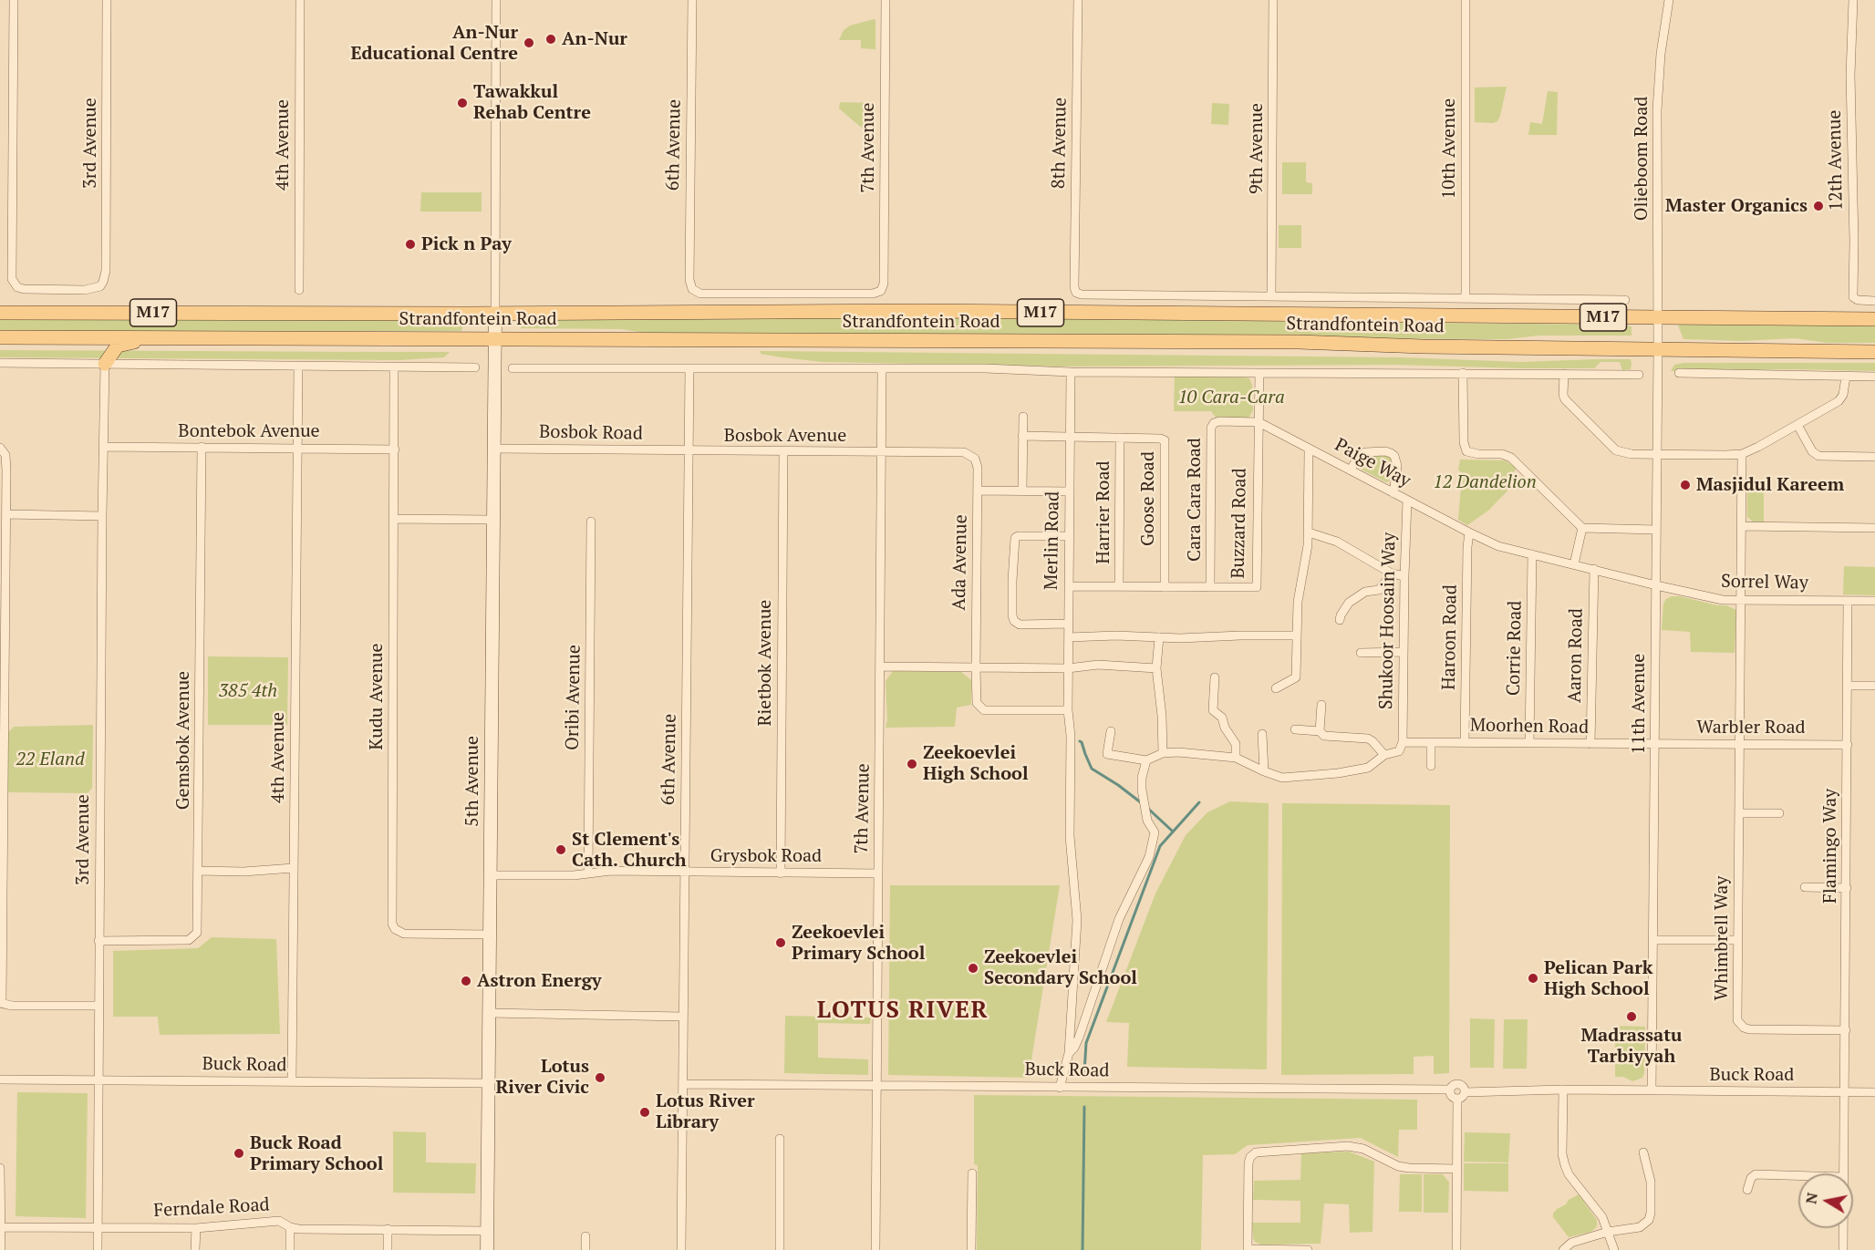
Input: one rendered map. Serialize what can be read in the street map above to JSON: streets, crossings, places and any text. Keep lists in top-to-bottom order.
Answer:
{
  "streets": {
    "main road": ["M17", "Strandfontein Road", "5th Avenue"],
    "street": [
      "3rd Avenue",
      "8th Avenue",
      "4th Avenue",
      "6th Avenue",
      "7th Avenue",
      "9th Avenue",
      "10th Avenue",
      "Olieboom Road",
      "12th Avenue",
      "Bontebok Avenue",
      "Bosbok Road",
      "Bosbok Avenue",
      "Paige Way",
      "Goose Road",
      "Cara Cara Road",
      "Harrier Road",
      "Buzzard Road",
      "Merlin Road",
      "Ada Avenue",
      "Sorrel Way",
      "Shukoor Hoosain Way",
      "Haroon Road",
      "Corrie Road",
      "Aaron Road",
      "Rietbok Avenue",
      "Kudu Avenue",
      "Oribi Avenue",
      "11th Avenue",
      "Moorhen Road",
      "Warbler Road",
      "Gemsbok Avenue",
      "Flamingo Way",
      "Grysbok Road",
      "Whimbrell Way",
      "Buck Road",
      "Ferndale Road"
    ]
  },
  "crossings": [
    ["3rd Avenue", "Bontebok Avenue"],
    ["3rd Avenue", "Gemsbok Avenue"],
    ["3rd Avenue", "Buck Road"],
    ["3rd Avenue", "Ferndale Road"],
    ["8th Avenue", "9th Avenue"],
    ["4th Avenue", "Bontebok Avenue"],
    ["4th Avenue", "Buck Road"],
    ["6th Avenue", "7th Avenue"],
    ["6th Avenue", "Bosbok Road"],
    ["6th Avenue", "Bosbok Avenue"],
    ["6th Avenue", "Grysbok Road"],
    ["6th Avenue", "Buck Road"],
    ["7th Avenue", "Bosbok Avenue"],
    ["7th Avenue", "Ada Avenue"],
    ["7th Avenue", "Grysbok Road"],
    ["7th Avenue", "Buck Road"],
    ["Olieboom Road", "Strandfontein Road"],
    ["Olieboom Road", "11th Avenue"],
    ["Strandfontein Road", "11th Avenue"],
    ["Strandfontein Road", "5th Avenue"],
    ["Bontebok Avenue", "Kudu Avenue"],
    ["Bontebok Avenue", "Gemsbok Avenue"],
    ["Bosbok Road", "Bosbok Avenue"],
    ["Bosbok Road", "5th Avenue"],
    ["Bosbok Avenue", "Ada Avenue"],
    ["Bosbok Avenue", "Rietbok Avenue"],
    ["Paige Way", "Cara Cara Road"],
    ["Paige Way", "Buzzard Road"],
    ["Paige Way", "Sorrel Way"],
    ["Paige Way", "Shukoor Hoosain Way"],
    ["Paige Way", "Haroon Road"],
    ["Paige Way", "Corrie Road"],
    ["Paige Way", "Aaron Road"],
    ["Paige Way", "11th Avenue"],
    ["Goose Road", "Harrier Road"],
    ["Goose Road", "Buzzard Road"],
    ["Goose Road", "Merlin Road"],
    ["Cara Cara Road", "Buzzard Road"],
    ["Harrier Road", "Buzzard Road"],
    ["Buzzard Road", "Merlin Road"],
    ["Merlin Road", "Ada Avenue"],
    ["Sorrel Way", "11th Avenue"],
    ["Sorrel Way", "Flamingo Way"],
    ["Sorrel Way", "Whimbrell Way"],
    ["Shukoor Hoosain Way", "Moorhen Road"],
    ["Haroon Road", "Moorhen Road"],
    ["Corrie Road", "Moorhen Road"],
    ["Aaron Road", "Moorhen Road"],
    ["Rietbok Avenue", "Grysbok Road"],
    ["Kudu Avenue", "5th Avenue"],
    ["Oribi Avenue", "Grysbok Road"],
    ["11th Avenue", "Moorhen Road"],
    ["11th Avenue", "Warbler Road"],
    ["11th Avenue", "Buck Road"],
    ["Moorhen Road", "Warbler Road"],
    ["Warbler Road", "Flamingo Way"],
    ["Warbler Road", "Whimbrell Way"],
    ["5th Avenue", "Grysbok Road"],
    ["5th Avenue", "Buck Road"],
    ["5th Avenue", "Ferndale Road"],
    ["Flamingo Way", "Whimbrell Way"],
    ["Flamingo Way", "Buck Road"]
  ],
  "districts": ["LOTUS RIVER"],
  "parks": [
    "10 Cara-Cara",
    "12 Dandelion",
    "385 4th",
    "22 Eland"
  ],
  "places": [
    "An-Nur",
    "An-Nur Educational Centre",
    "Tawakkul Rehab Centre",
    "Master Organics",
    "Pick n Pay",
    "Masjidul Kareem",
    "Zeekoevlei High School",
    "St Clement's Cath. Church",
    "Zeekoevlei Primary School",
    "Zeekoevlei Secondary School",
    "Pelican Park High School",
    "Astron Energy",
    "Madrassatu Tarbiyyah",
    "Lotus River Civic",
    "Lotus River Library",
    "Buck Road Primary School"
  ],
  "north": "left"
}
